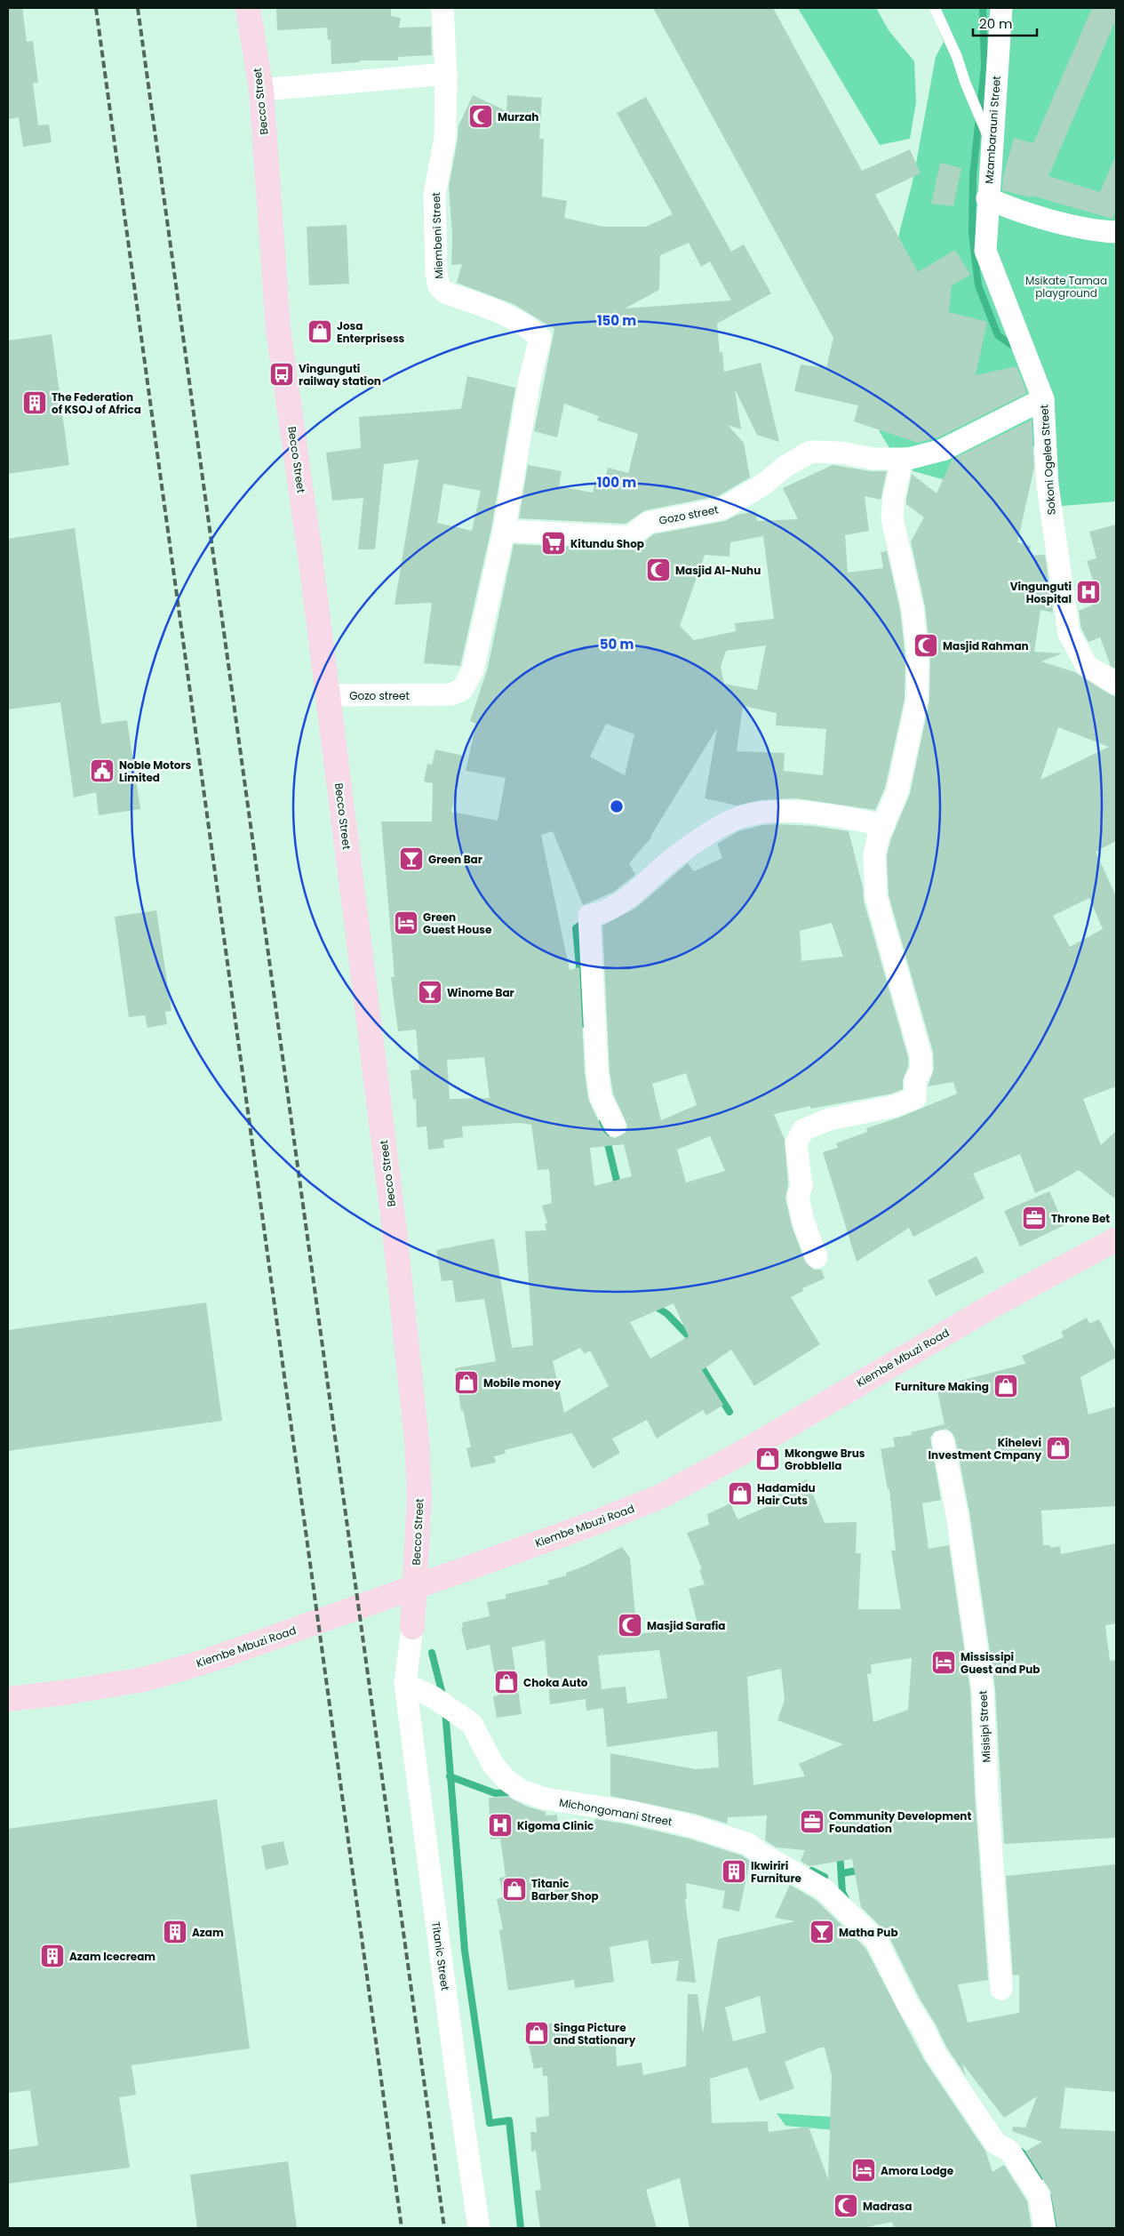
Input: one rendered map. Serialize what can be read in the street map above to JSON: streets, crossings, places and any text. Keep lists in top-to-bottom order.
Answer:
{
  "streets": {
    "street": [
      "Becco Street",
      "Mzambarauni Street",
      "Miembeni Street",
      "Sokoni Ogelea Street",
      "Gozo street",
      "Kiembe Mbuzi Road",
      "Misisipi Street",
      "Michongomani Street",
      "Titanic Street"
    ]
  },
  "crossings": [
    ["Becco Street", "Gozo street"],
    ["Mzambarauni Street", "Sokoni Ogelea Street"],
    ["Miembeni Street", "Gozo street"],
    ["Sokoni Ogelea Street", "Gozo street"],
    ["Michongomani Street", "Titanic Street"]
  ],
  "parks": ["Msikate Tamaa playground"],
  "places": {
    "mosque": [
      "Murzah",
      "Masjid Al-Nuhu",
      "Masjid Rahman",
      "Masjid Sarafia",
      "Madrasa"
    ],
    "shop": [
      "Josa Enterprisess",
      "Mobile money",
      "Furniture Making",
      "Kihelevi Investment Cmpany",
      "Mkongwe Brus Grobblella",
      "Hadamidu Hair Cuts",
      "Choka Auto",
      "Titanic Barber Shop",
      "Singa Picture and Stationary"
    ],
    "bus stop": ["Vingunguti railway station"],
    "building": [
      "The Federation of KSOJ of Africa",
      "Ikwiriri Furniture",
      "Azam",
      "Azam Icecream"
    ],
    "supermarket": ["Kitundu Shop"],
    "hospital": ["Vingunguti Hospital", "Kigoma Clinic"],
    "public building": ["Noble Motors Limited"],
    "bar": ["Green Bar", "Winome Bar", "Matha Pub"],
    "hotel": ["Green Guest House", "Mississipi Guest and Pub", "Amora Lodge"],
    "office": ["Throne Bet", "Community Development Foundation"]
  },
  "scale_bar": "20 m",
  "rings": ["150 m", "100 m", "50 m"]
}
